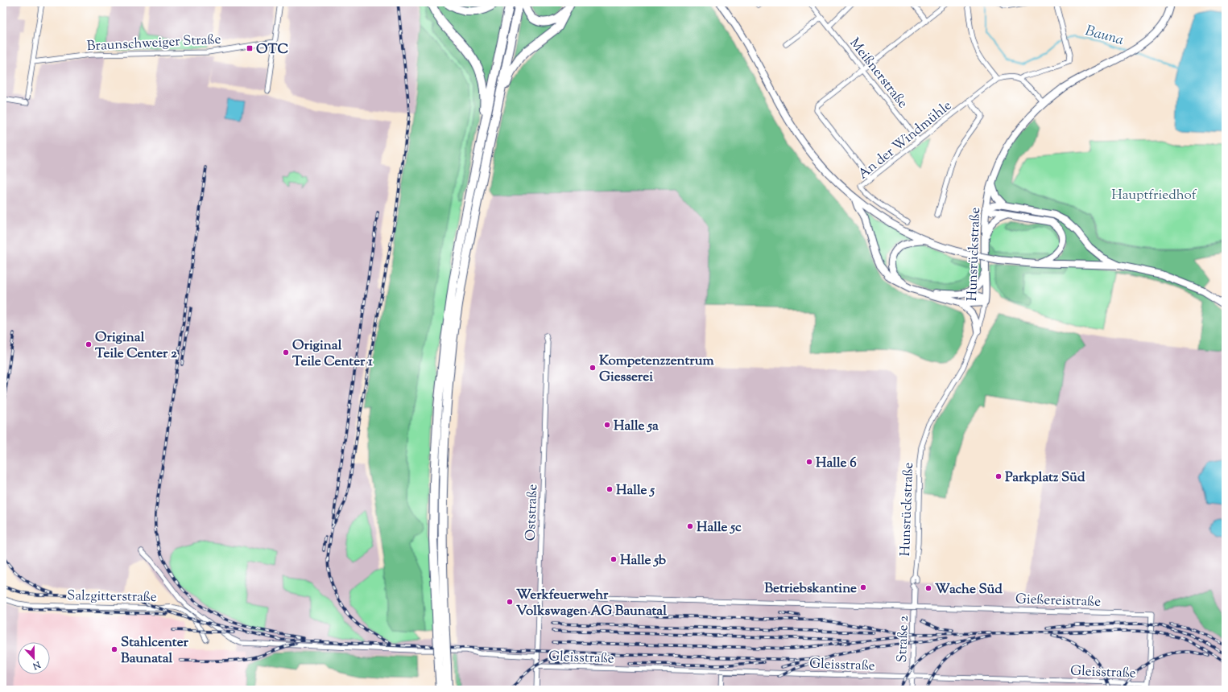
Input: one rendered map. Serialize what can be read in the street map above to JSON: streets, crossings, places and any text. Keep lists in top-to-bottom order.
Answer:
{
  "streets": {
    "main road": ["Hunsrückstraße"],
    "street": [
      "Braunschweiger Straße",
      "Meißnerstraße",
      "An der Windmühle",
      "Oststraße",
      "Salzgitterstraße",
      "Gießereistraße",
      "Straße 2",
      "Gleisstraße"
    ]
  },
  "crossings": [
    ["Meißnerstraße", "An der Windmühle"],
    ["Hunsrückstraße", "Straße 2"],
    ["Oststraße", "Gießereistraße"],
    ["Oststraße", "Gleisstraße"],
    ["Gießereistraße", "Straße 2"],
    ["Gießereistraße", "Gleisstraße"],
    ["Straße 2", "Gleisstraße"]
  ],
  "water": ["Bauna"],
  "parks": ["Hauptfriedhof"],
  "places": {
    "transit": ["OTC"],
    "other": [
      "Original Teile Center 2",
      "Original Teile Center 1",
      "Kompetenzzentrum Giesserei",
      "Halle 5a",
      "Halle 6",
      "Parkplatz Süd",
      "Halle 5",
      "Halle 5c",
      "Halle 5b",
      "Betriebskantine",
      "Wache Süd",
      "Werkfeuerwehr Volkswagen AG Baunatal",
      "Stahlcenter Baunatal"
    ]
  },
  "north": "bottom"
}
